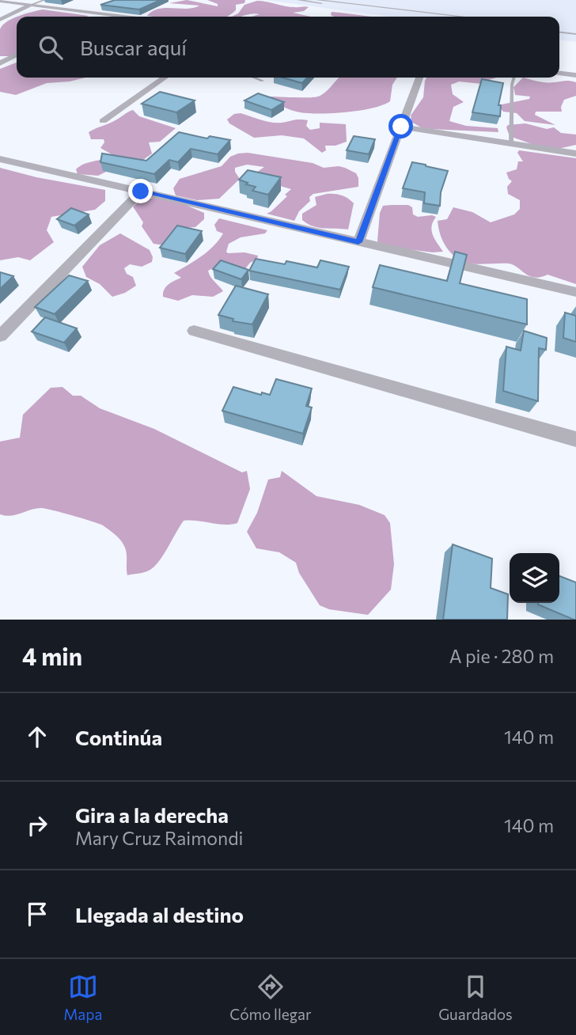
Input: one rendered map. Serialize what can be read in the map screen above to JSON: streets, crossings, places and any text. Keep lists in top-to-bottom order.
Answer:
{
  "page": {
    "search": "Buscar aquí",
    "heading": ["4 min", "A pie · 280 m"],
    "list": [
      ["Continúa", "140 m"],
      ["Gira a la derecha", "Mary Cruz Raimondi", "140 m"],
      "Llegada al destino"
    ],
    "nav": ["Mapa", "Cómo llegar", "Guardados"]
  }
}
